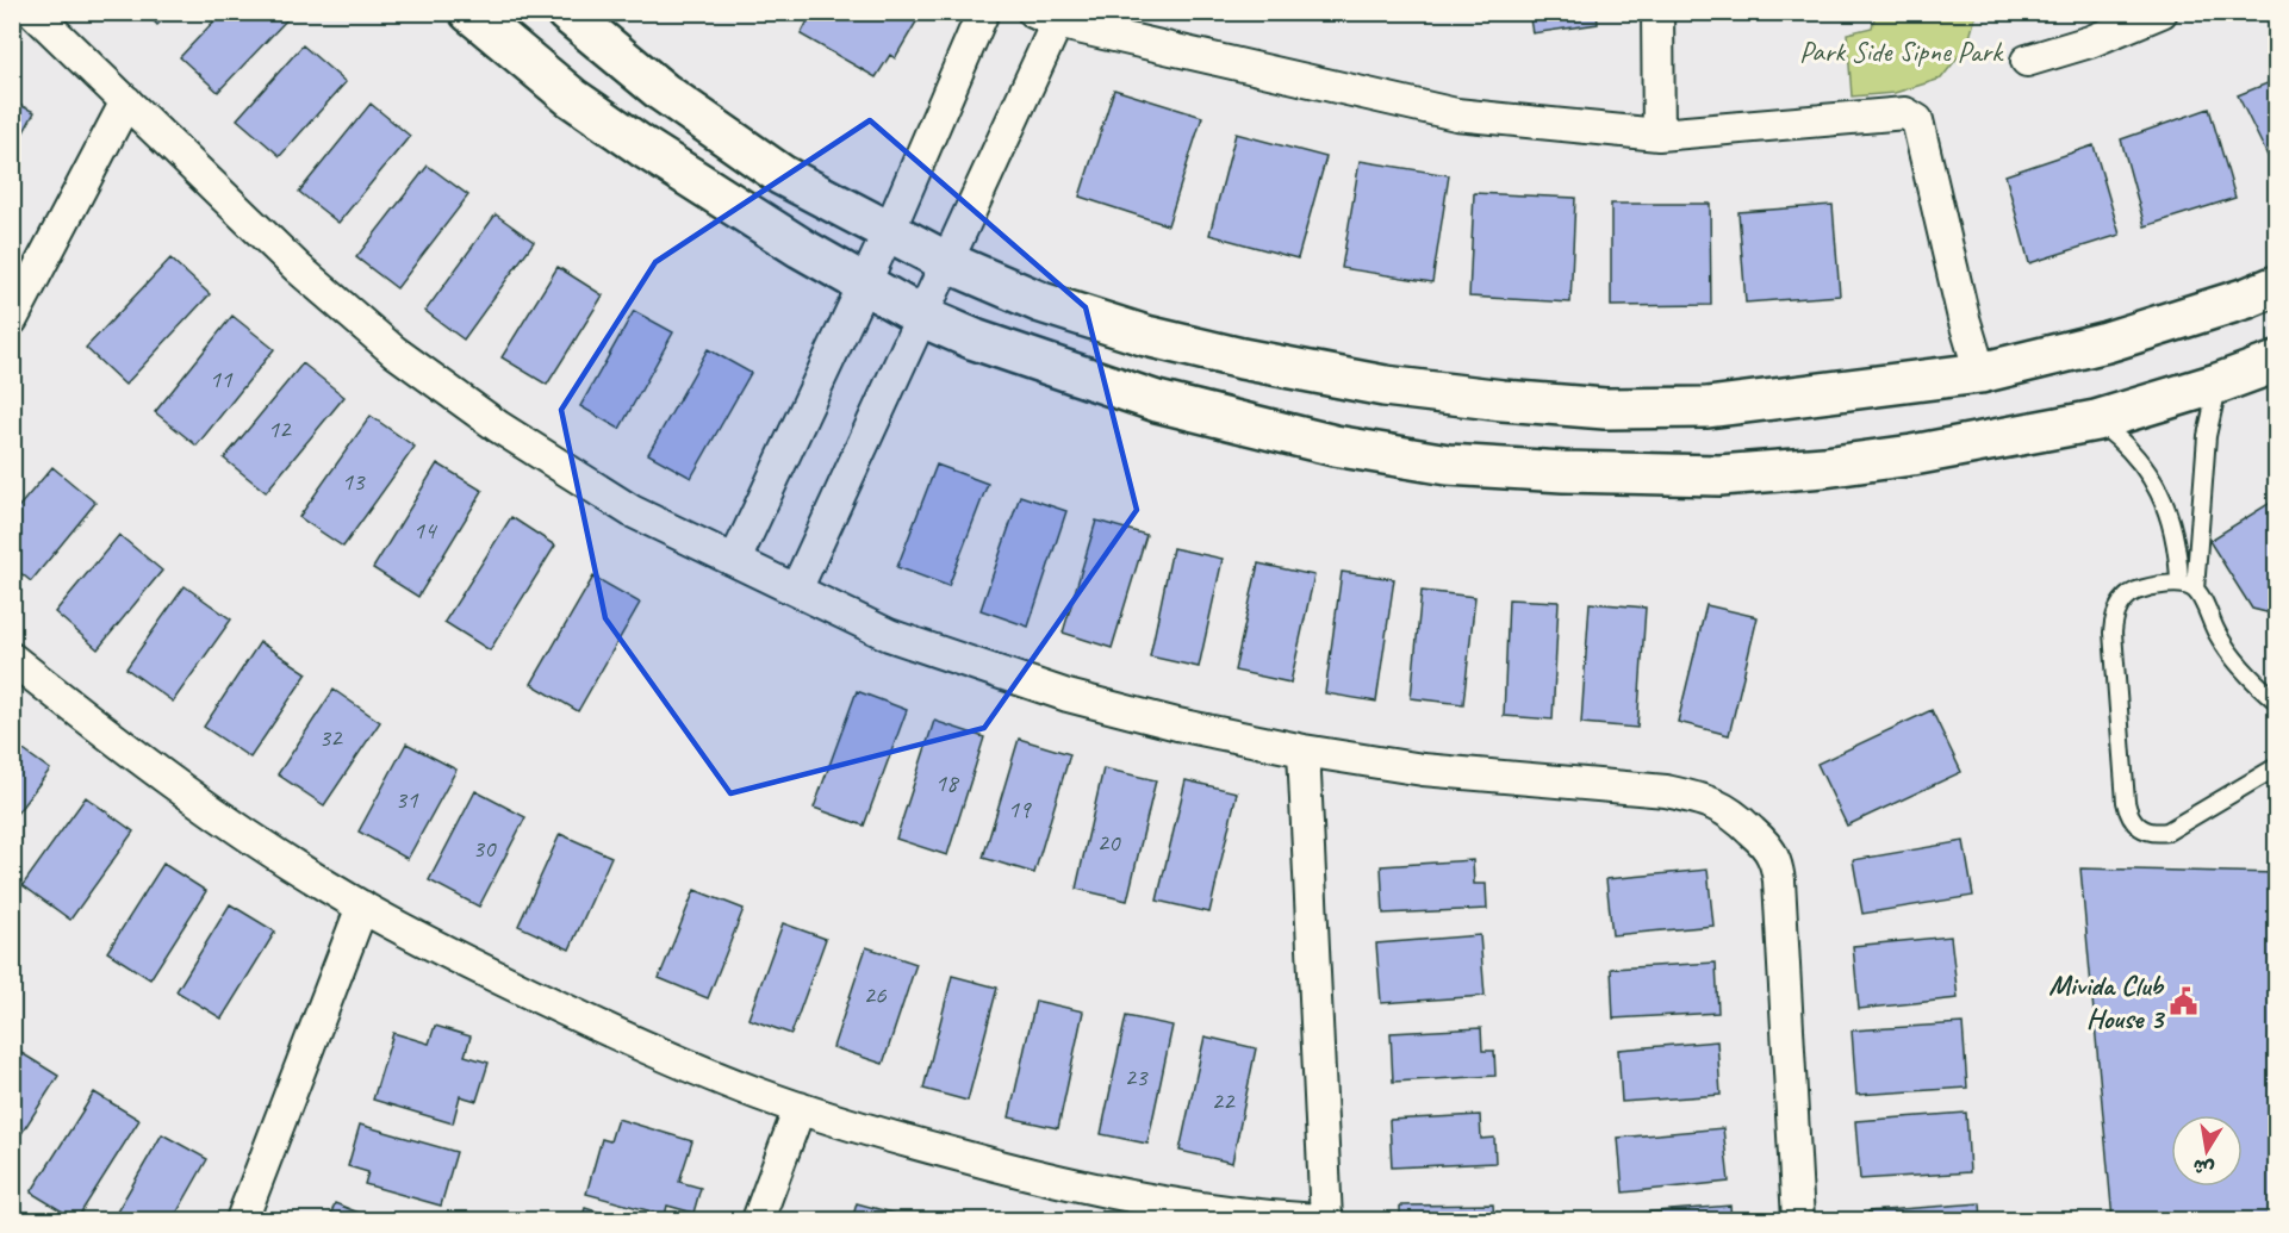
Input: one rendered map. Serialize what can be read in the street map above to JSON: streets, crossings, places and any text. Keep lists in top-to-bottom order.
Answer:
{
  "parks": ["Park Side Sipne Park"],
  "places": {
    "public building": ["Mivida Club House 3"]
  },
  "house_numbers": [
    "11",
    "12",
    "13",
    "14",
    "32",
    "18",
    "31",
    "19",
    "20",
    "30",
    "26",
    "23",
    "22"
  ],
  "north": "bottom"
}
